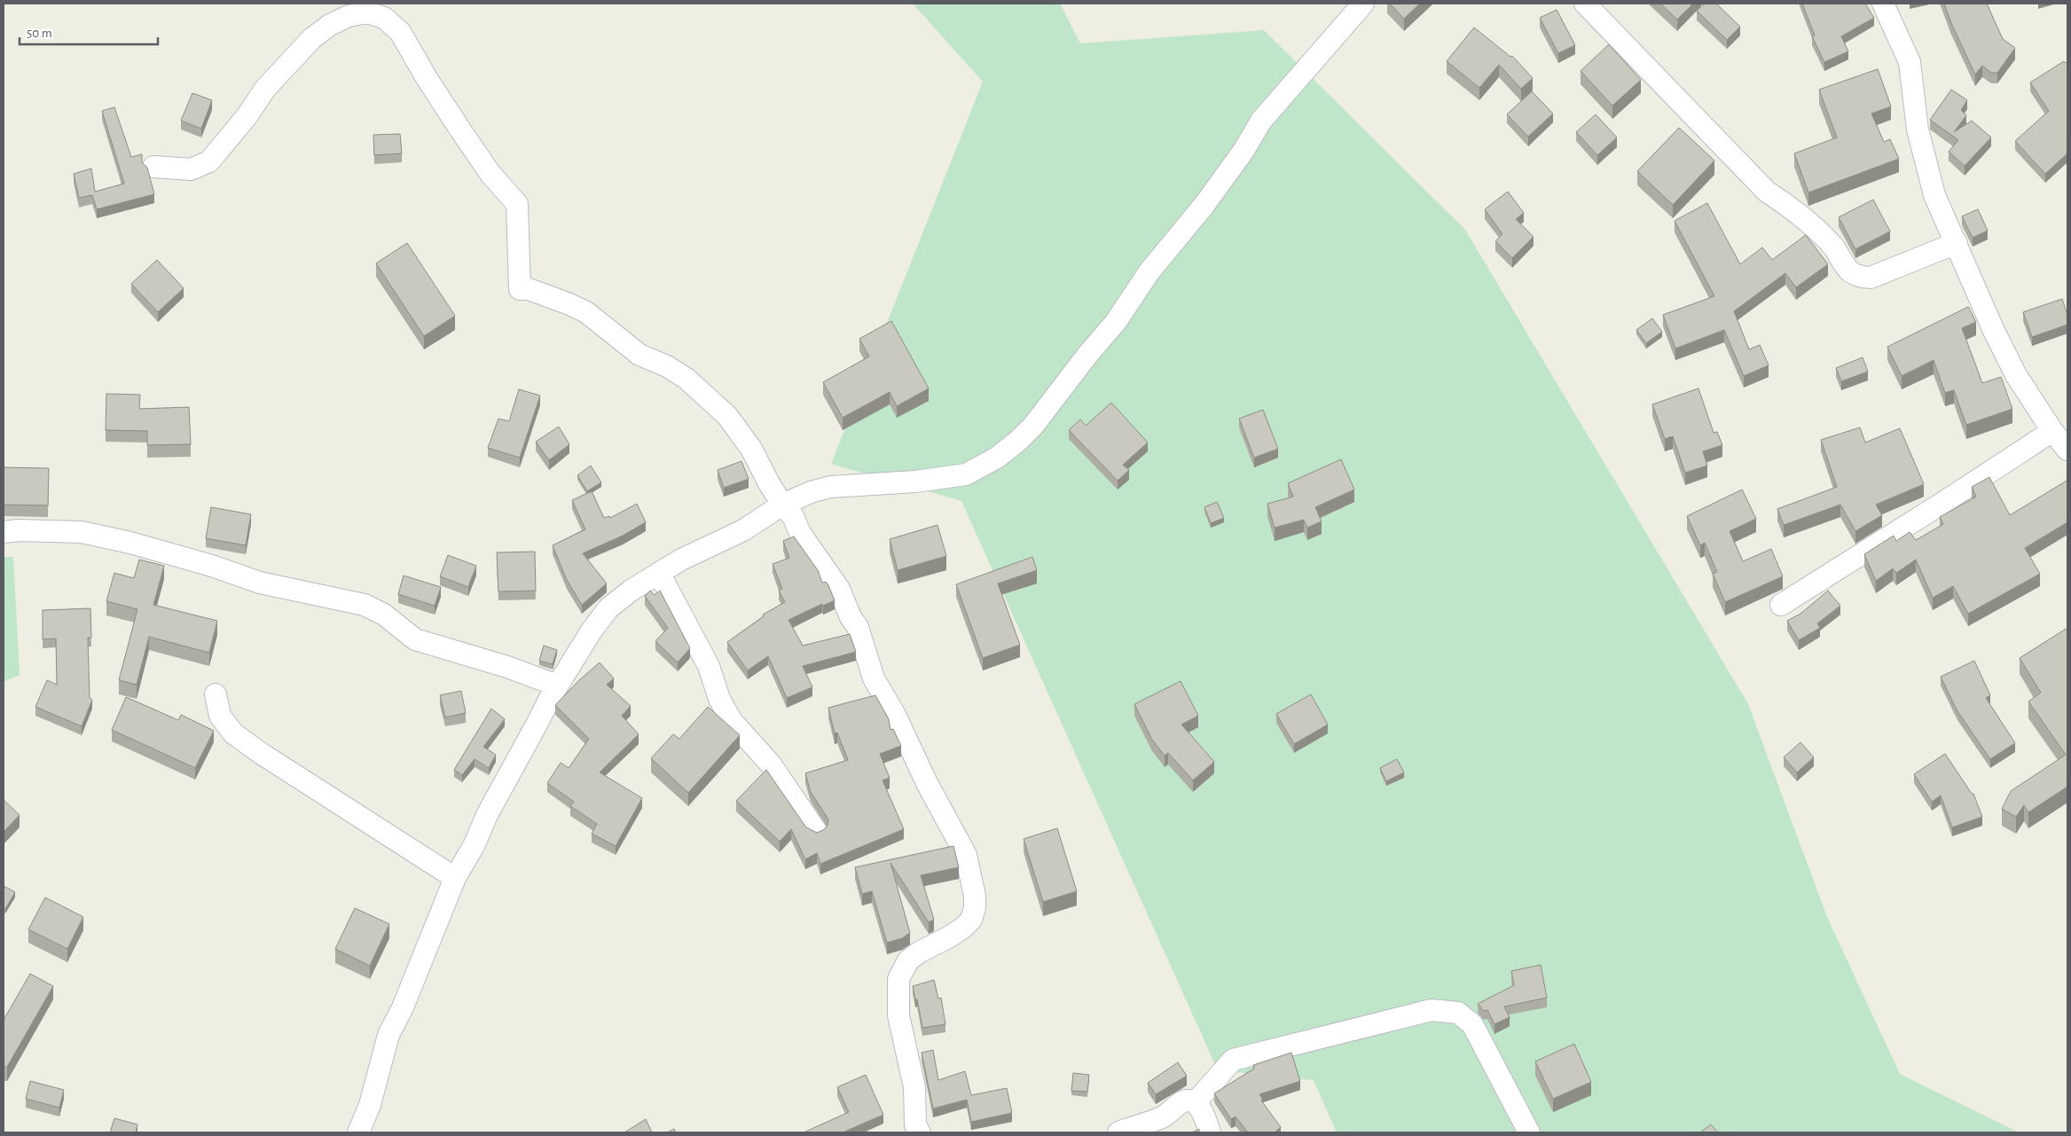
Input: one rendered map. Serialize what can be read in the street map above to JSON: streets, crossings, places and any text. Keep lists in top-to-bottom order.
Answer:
{
  "scale_bar": "50 m"
}
